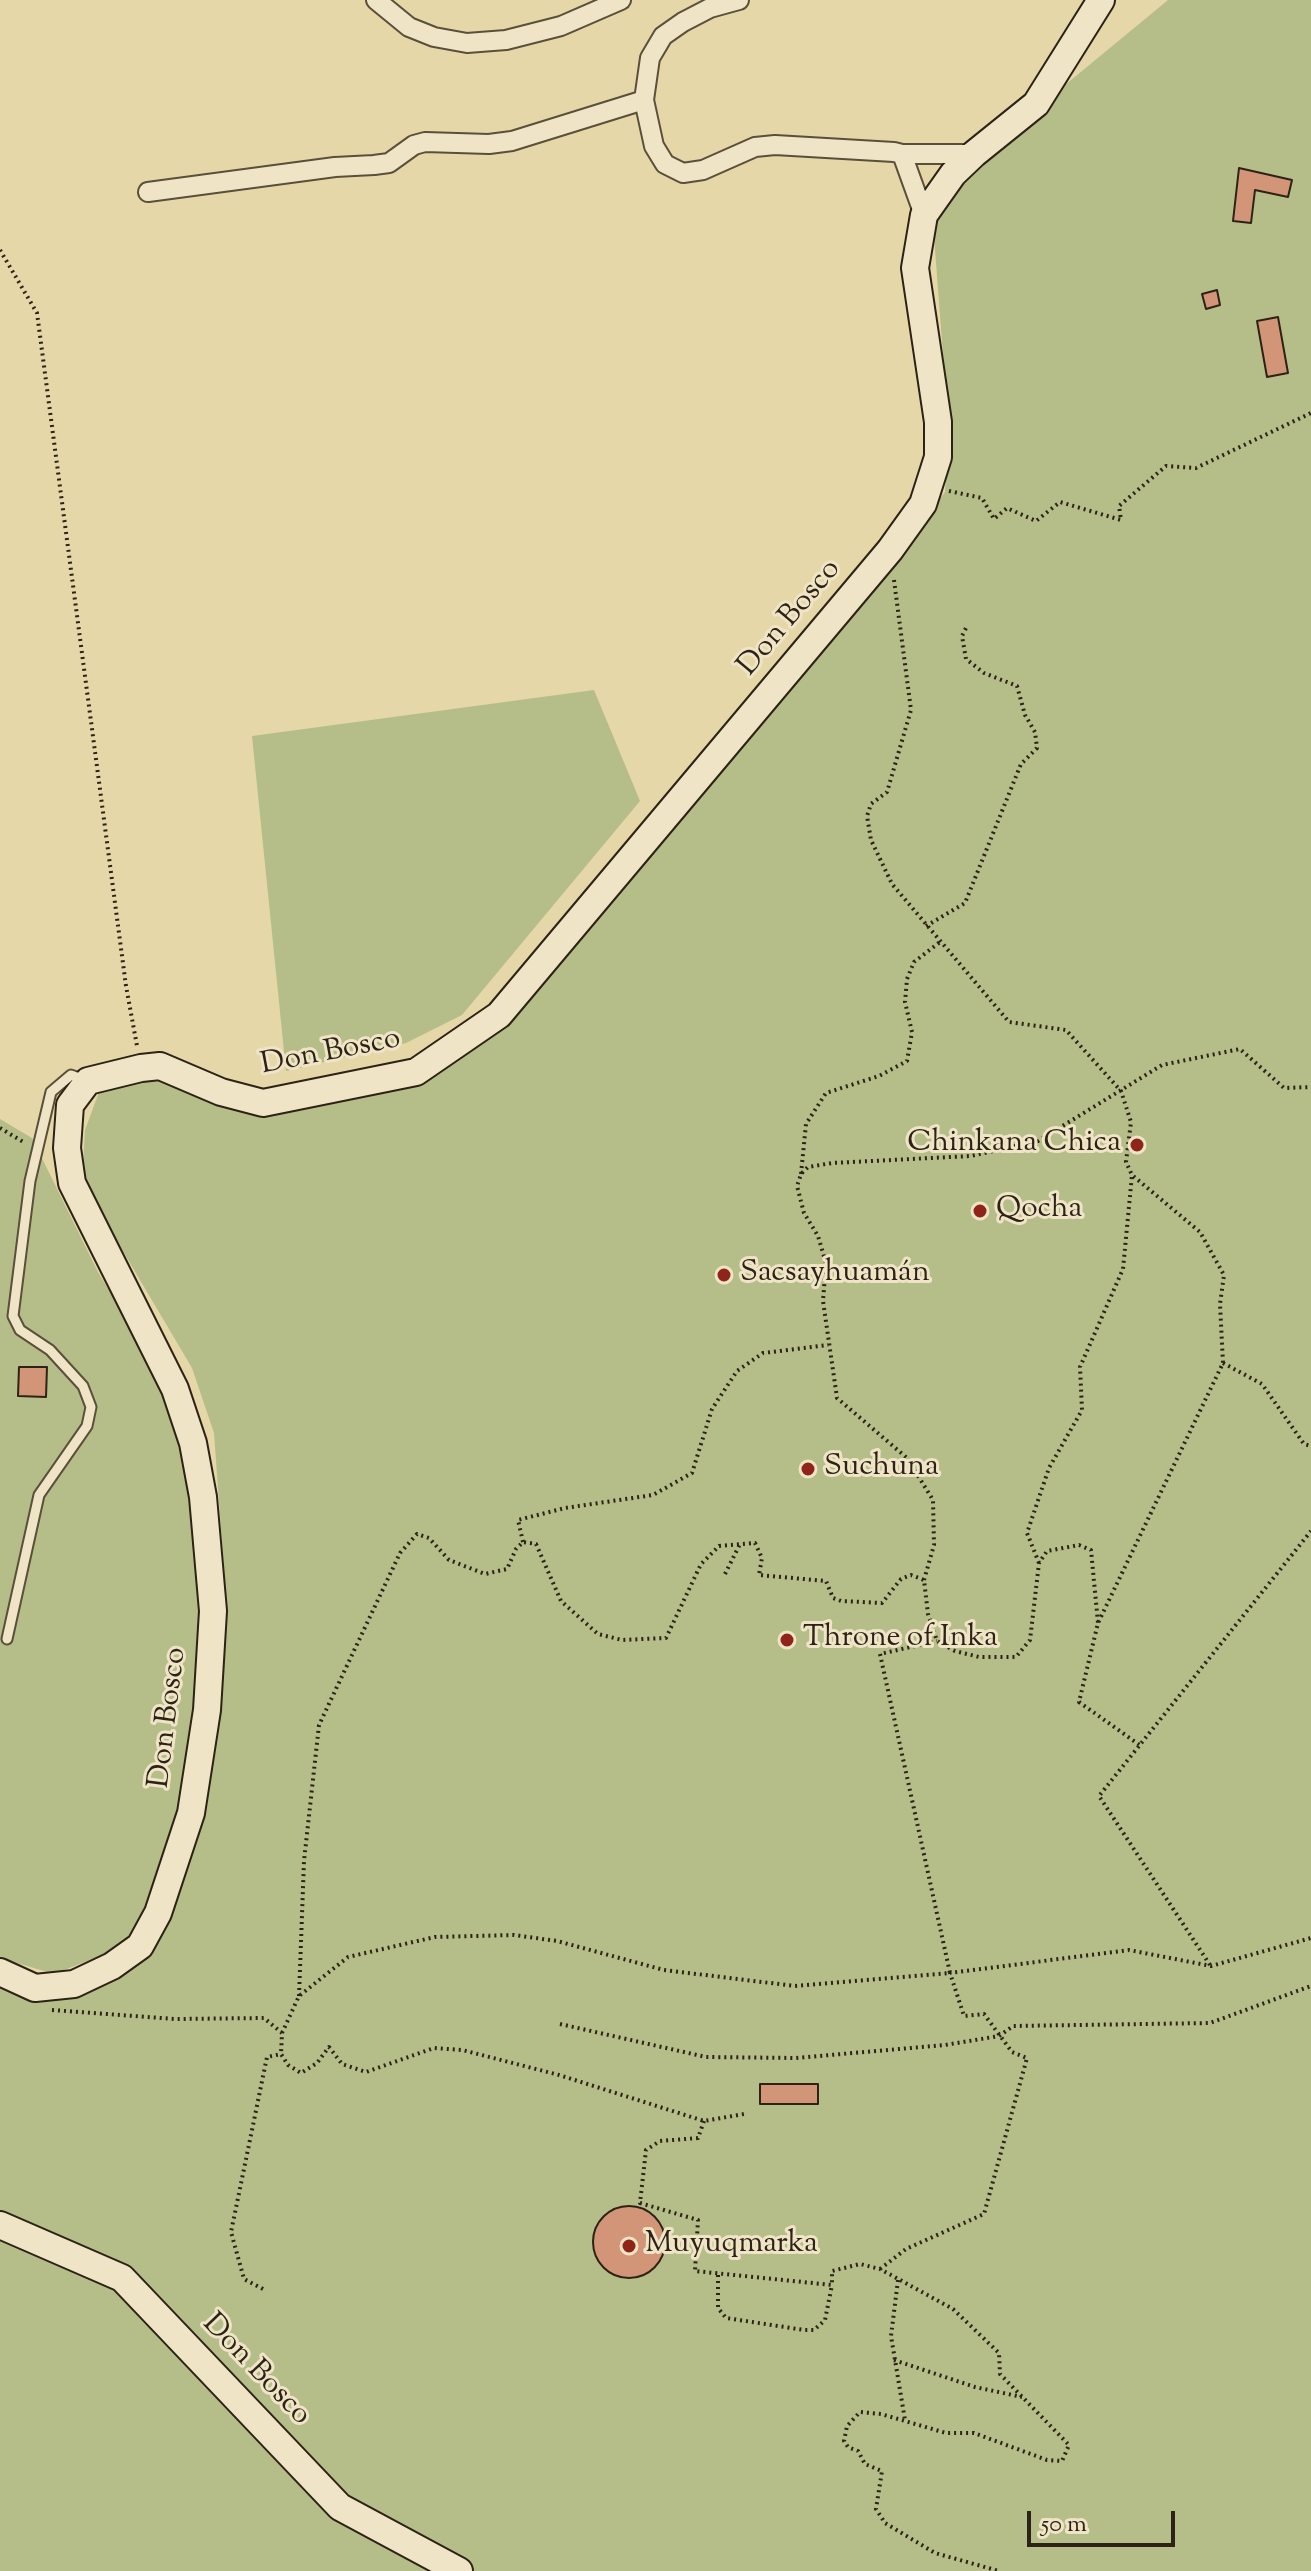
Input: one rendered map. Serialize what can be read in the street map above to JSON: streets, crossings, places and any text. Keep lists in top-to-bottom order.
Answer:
{
  "streets": {
    "street": ["Don Bosco"]
  },
  "places": [
    "Chinkana Chica",
    "Qocha",
    "Sacsayhuamán",
    "Suchuna",
    "Throne of Inka",
    "Muyuqmarka"
  ],
  "scale_bar": "50 m"
}
